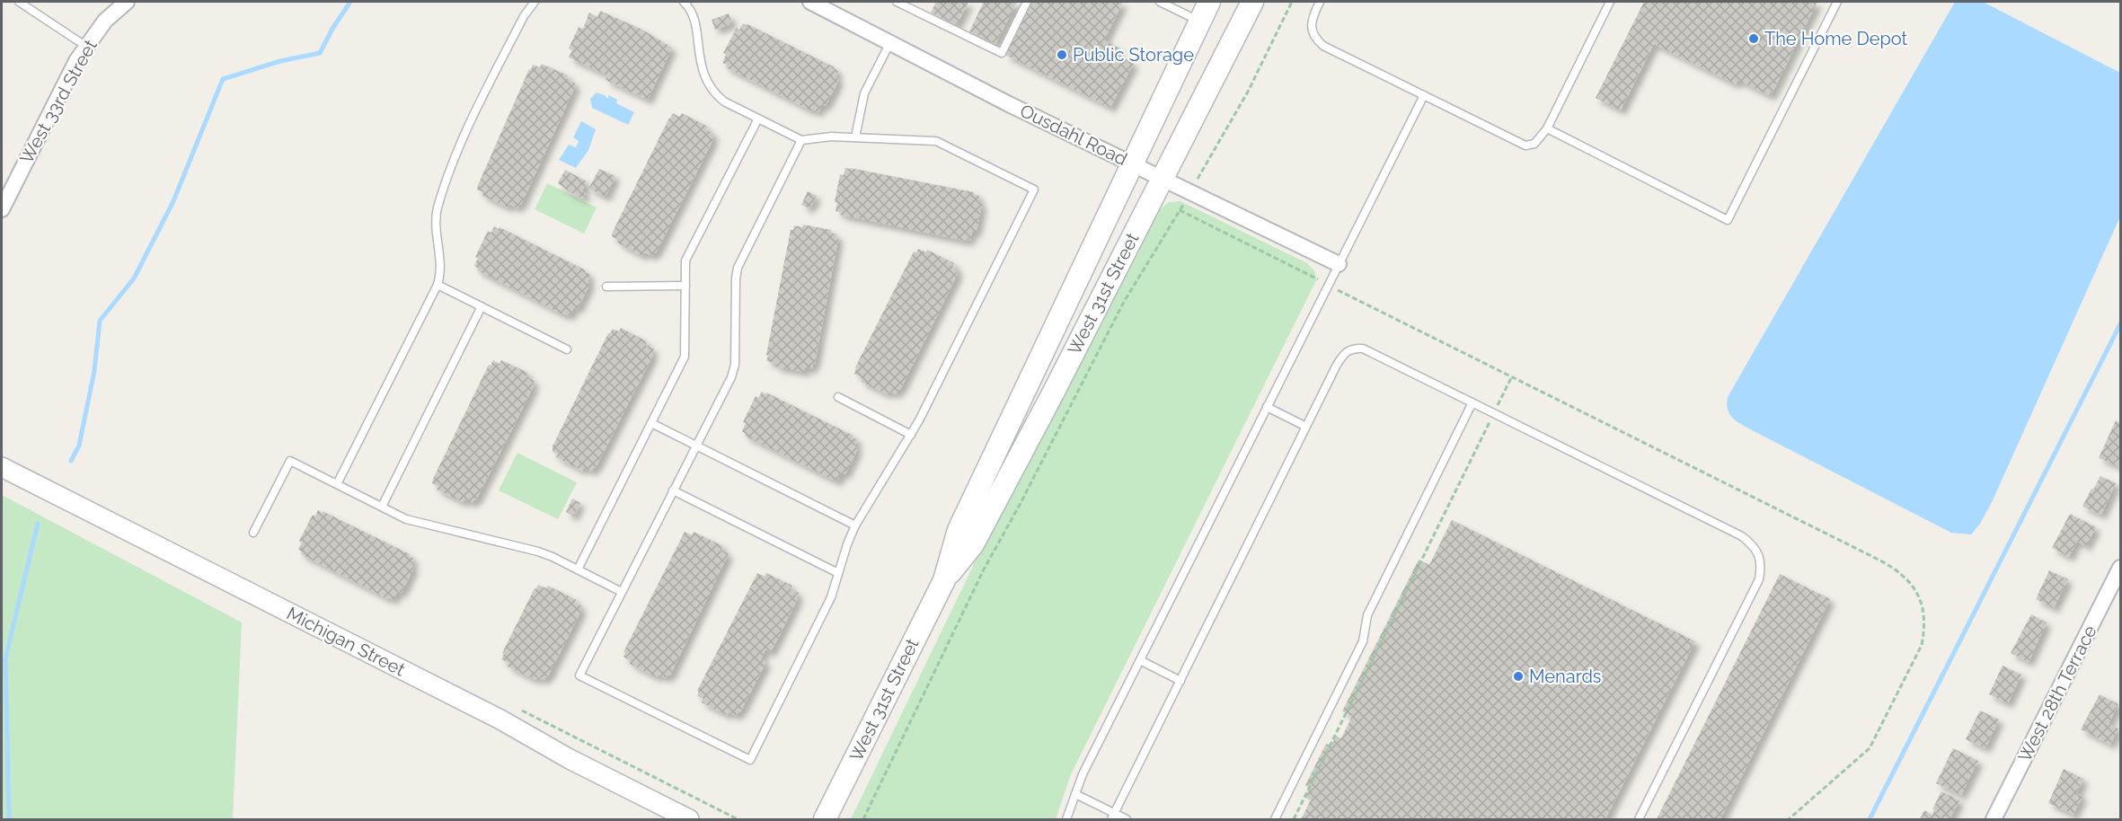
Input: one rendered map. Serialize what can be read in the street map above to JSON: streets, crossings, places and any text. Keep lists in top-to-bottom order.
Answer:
{
  "streets": {
    "main road": ["West 31st Street"],
    "street": [
      "West 33rd Street",
      "Ousdahl Road",
      "Michigan Street",
      "West 28th Terrace"
    ]
  },
  "crossings": [
    ["Ousdahl Road", "West 31st Street"]
  ],
  "places": ["The Home Depot", "Public Storage", "Menards"]
}
